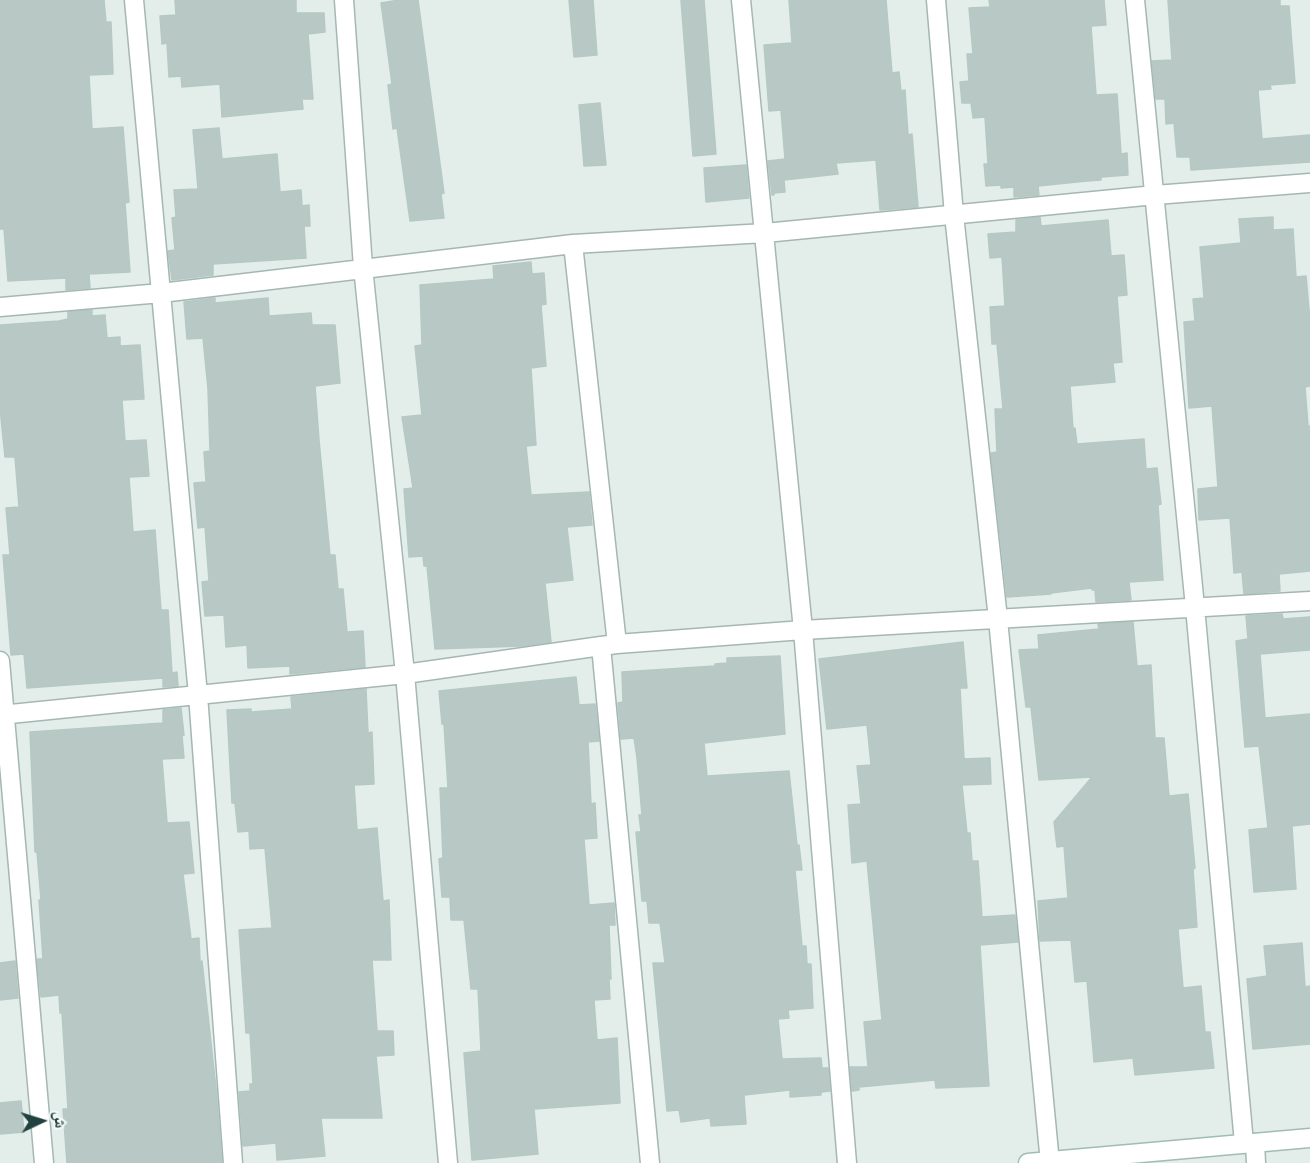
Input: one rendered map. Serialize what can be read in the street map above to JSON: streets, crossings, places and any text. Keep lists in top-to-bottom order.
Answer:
{
  "north": "right"
}
